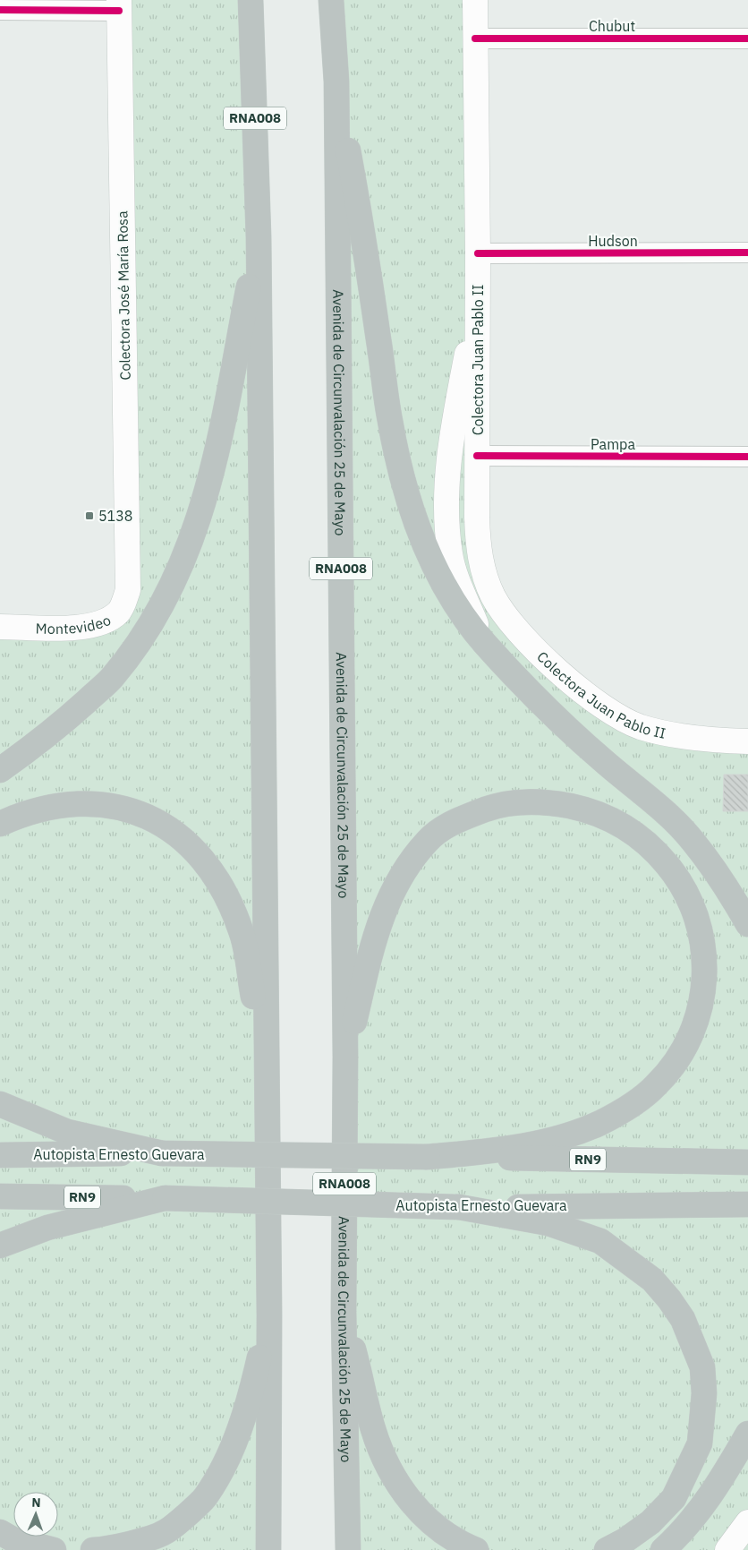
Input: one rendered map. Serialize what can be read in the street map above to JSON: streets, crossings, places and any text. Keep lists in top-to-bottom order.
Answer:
{
  "streets": {
    "highway": [
      "RNA008",
      "Avenida de Circunvalación 25 de Mayo",
      "Autopista Ernesto Guevara",
      "RN9"
    ],
    "main road": ["Colectora José María Rosa", "Colectora Juan Pablo II", "Montevideo"],
    "street": ["Chubut", "Hudson", "Pampa"]
  },
  "crossings": [
    ["Chubut", "Colectora Juan Pablo II"],
    ["Hudson", "Colectora Juan Pablo II"],
    ["Colectora José María Rosa", "Montevideo"],
    ["Colectora Juan Pablo II", "Pampa"]
  ],
  "places": {
    "transit": ["5138"]
  },
  "north": "top"
}
